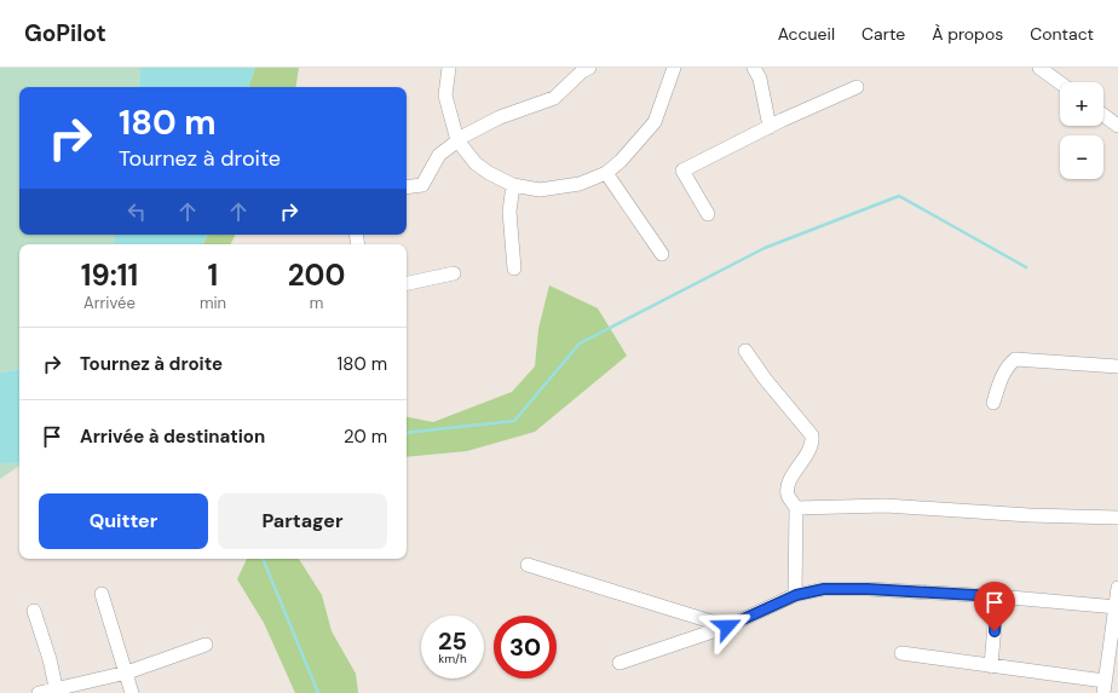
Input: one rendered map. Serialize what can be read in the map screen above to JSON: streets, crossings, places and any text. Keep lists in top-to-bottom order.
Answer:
{
  "page": {
    "header": "GoPilot",
    "nav": [
      "Accueil",
      "Carte",
      "À propos",
      "Contact"
    ],
    "map_buttons": ["+", "−"],
    "turn": ["180 m", "Tournez à droite"],
    "eta": [
      "19:11",
      "Arrivée",
      "1",
      "min",
      "200",
      "m"
    ],
    "list": [
      {
        "name": "Tournez à droite",
        "value": "180 m"
      },
      {
        "name": "Arrivée à destination",
        "value": "20 m"
      }
    ],
    "buttons": ["Quitter", "Partager"],
    "speed": "25 km/h",
    "limit": "30"
  }
}
